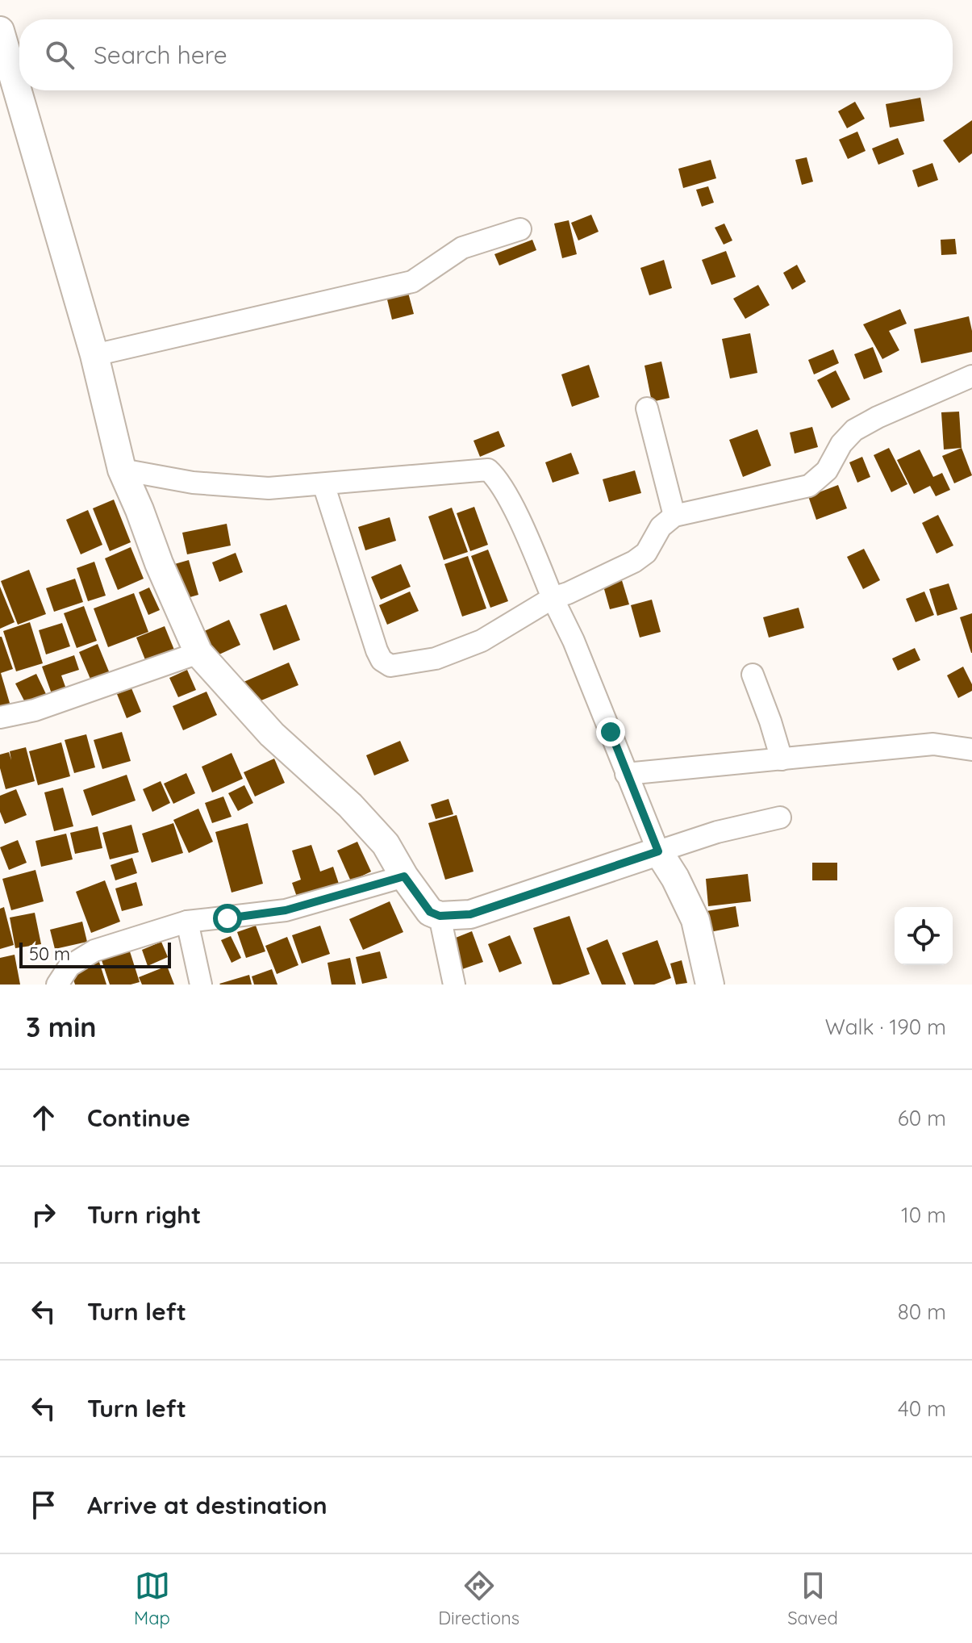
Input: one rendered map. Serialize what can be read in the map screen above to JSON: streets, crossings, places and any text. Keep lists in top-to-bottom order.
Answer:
{
  "scale_bar": "50 m",
  "page": {
    "search": "Search here",
    "scale": "50 m",
    "heading": ["3 min", "Walk · 190 m"],
    "list": [
      ["Continue", "60 m"],
      ["Turn right", "10 m"],
      ["Turn left", "80 m"],
      ["Turn left", "40 m"],
      "Arrive at destination"
    ],
    "nav": ["Map", "Directions", "Saved"]
  }
}
